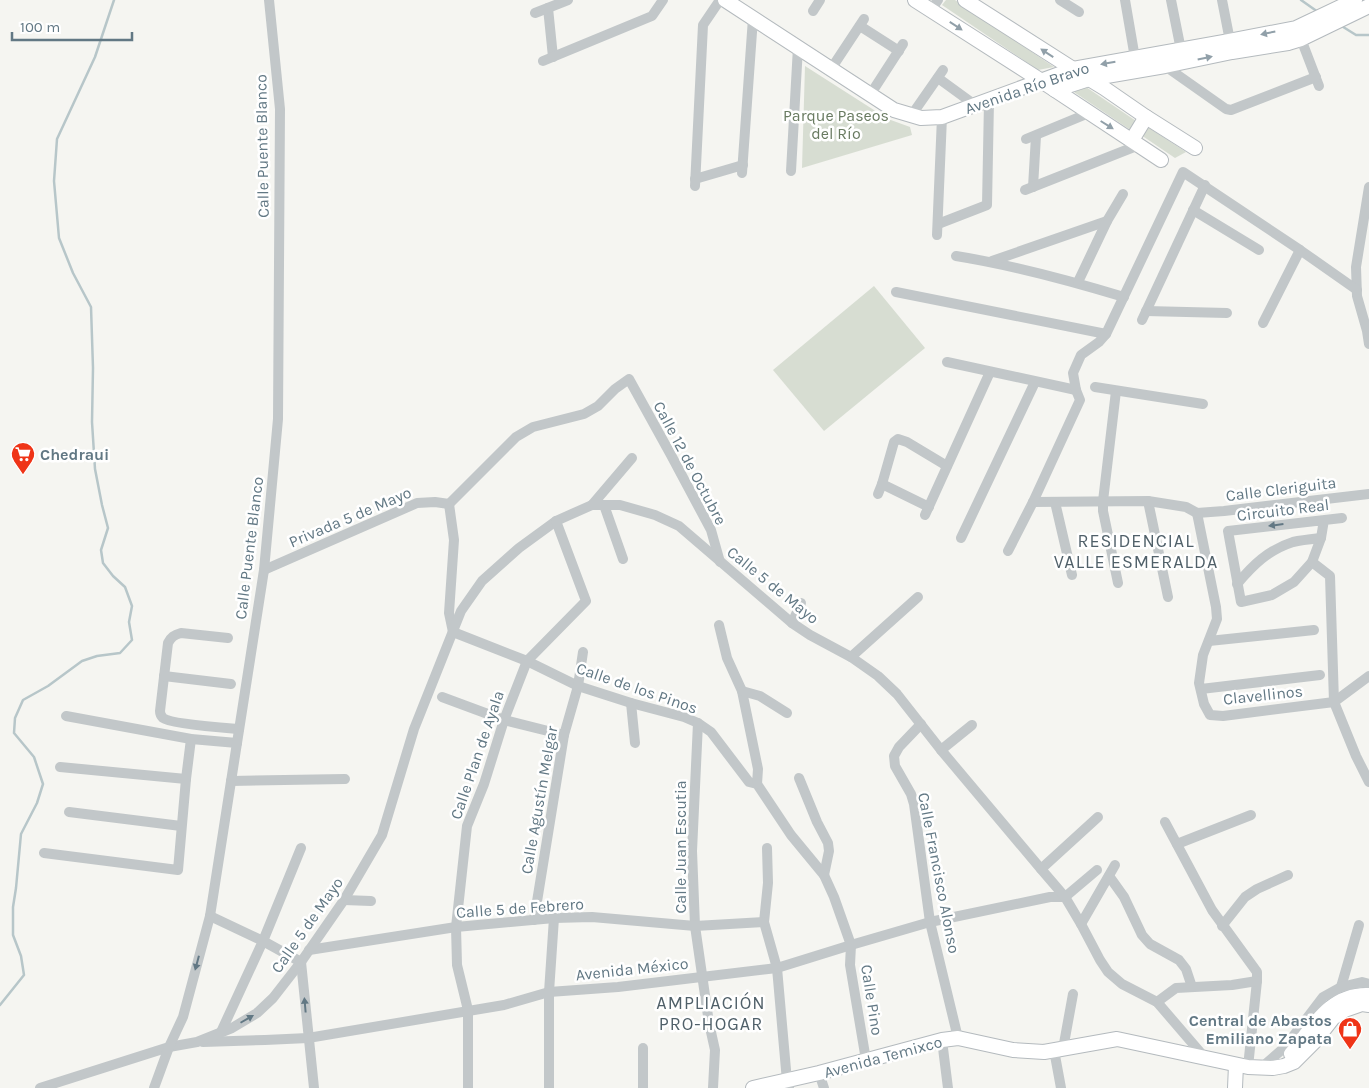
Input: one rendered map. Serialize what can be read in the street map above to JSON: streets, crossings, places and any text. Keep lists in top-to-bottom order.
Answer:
{
  "streets": {
    "street": [
      "Avenida Río Bravo",
      "Calle Puente Blanco",
      "Calle 12 de Octubre",
      "Calle Cleriguita",
      "Circuito Real",
      "Privada 5 de Mayo",
      "Calle 5 de Mayo",
      "Calle de los Pinos",
      "Clavellinos",
      "Calle Plan de Ayala",
      "Calle Agustín Melgar",
      "Calle Juan Escutia",
      "Calle Francisco Alonso",
      "Calle 5 de Febrero",
      "Avenida México",
      "Calle Pino",
      "Avenida Temixco"
    ]
  },
  "crossings": [
    ["Calle Puente Blanco", "Privada 5 de Mayo"],
    ["Calle Puente Blanco", "Calle 5 de Mayo"],
    ["Calle 12 de Octubre", "Privada 5 de Mayo"],
    ["Calle 12 de Octubre", "Calle 5 de Mayo"],
    ["Calle Cleriguita", "Clavellinos"],
    ["Calle 5 de Mayo", "Calle de los Pinos"],
    ["Calle 5 de Mayo", "Calle Plan de Ayala"],
    ["Calle 5 de Mayo", "Calle Francisco Alonso"],
    ["Calle 5 de Mayo", "Calle 5 de Febrero"],
    ["Calle 5 de Mayo", "Avenida México"],
    ["Calle 5 de Mayo", "Avenida Temixco"],
    ["Calle de los Pinos", "Calle Plan de Ayala"],
    ["Calle de los Pinos", "Calle Agustín Melgar"],
    ["Calle de los Pinos", "Calle Juan Escutia"],
    ["Calle de los Pinos", "Avenida México"],
    ["Calle de los Pinos", "Calle Pino"],
    ["Calle Plan de Ayala", "Calle 5 de Febrero"],
    ["Calle Plan de Ayala", "Avenida México"],
    ["Calle Agustín Melgar", "Calle 5 de Febrero"],
    ["Calle Juan Escutia", "Calle 5 de Febrero"],
    ["Calle Juan Escutia", "Avenida México"],
    ["Calle Francisco Alonso", "Avenida México"],
    ["Calle Francisco Alonso", "Avenida Temixco"],
    ["Avenida México", "Calle Pino"],
    ["Calle Pino", "Avenida Temixco"]
  ],
  "districts": ["RESIDENCIAL VALLE ESMERALDA", "AMPLIACIÓN PRO-HOGAR"],
  "parks": ["Parque Paseos del Río"],
  "places": {
    "supermarket": ["Chedraui"],
    "shop": ["Central de Abastos Emiliano Zapata"]
  },
  "scale_bar": "100 m"
}
